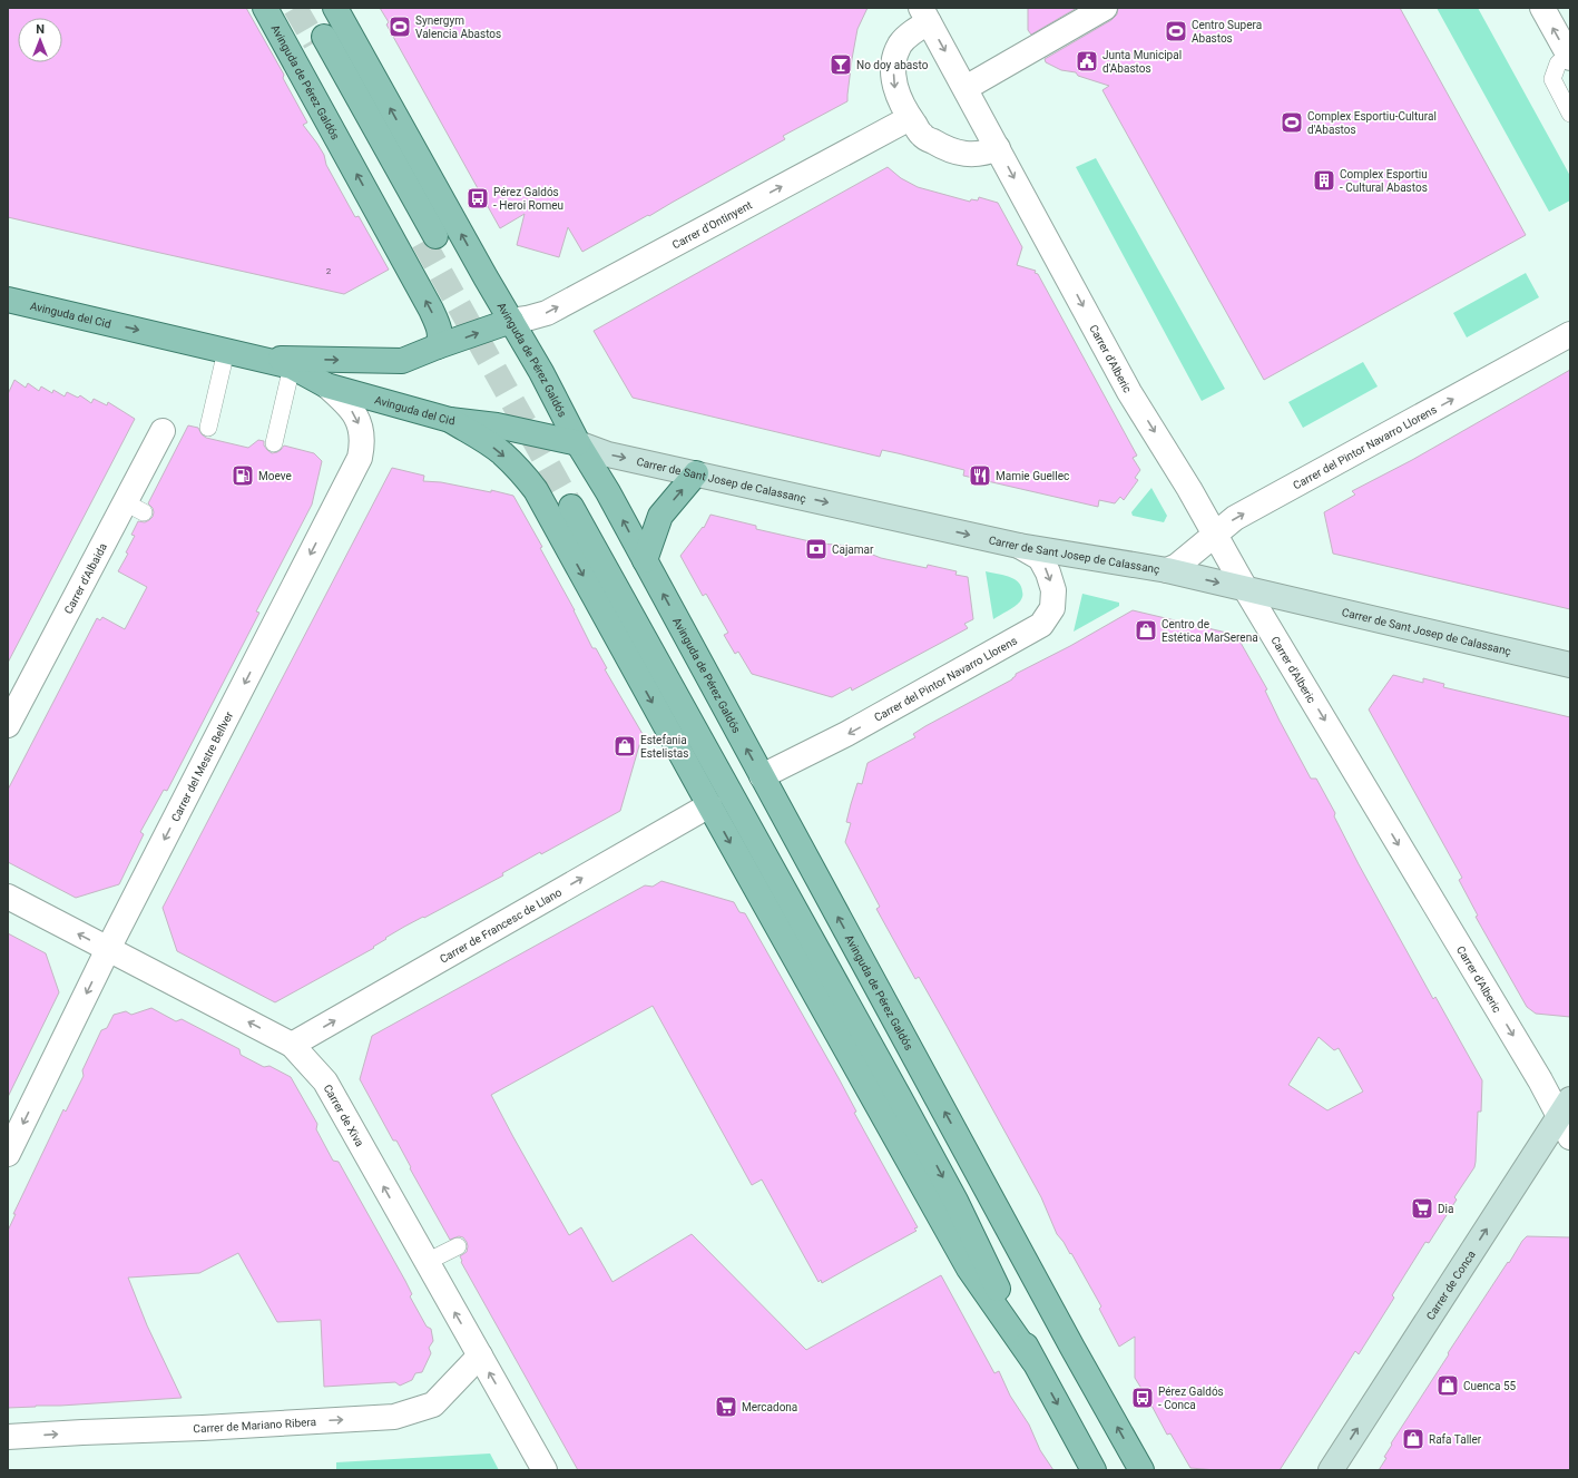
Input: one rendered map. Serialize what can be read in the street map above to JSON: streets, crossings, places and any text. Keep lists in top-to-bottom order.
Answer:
{
  "streets": {
    "main road": [
      "Avinguda de Pérez Galdós",
      "Avinguda del Cid",
      "Carrer de Sant Josep de Calassanç",
      "Carrer de Conca"
    ],
    "street": [
      "Carrer d'Ontinyent",
      "Carrer d'Alberic",
      "Carrer del Pintor Navarro Llorens",
      "Carrer d'Albaida",
      "Carrer del Mestre Bellver",
      "Carrer de Francesc de Llano",
      "Carrer de Xiva",
      "Carrer de Mariano Ribera"
    ]
  },
  "crossings": [
    ["Avinguda de Pérez Galdós", "Carrer d'Ontinyent"],
    ["Avinguda de Pérez Galdós", "Avinguda del Cid"],
    ["Avinguda de Pérez Galdós", "Carrer del Pintor Navarro Llorens"],
    ["Avinguda de Pérez Galdós", "Carrer de Sant Josep de Calassanç"],
    ["Avinguda de Pérez Galdós", "Carrer de Francesc de Llano"],
    ["Carrer d'Ontinyent", "Avinguda del Cid"],
    ["Carrer d'Ontinyent", "Carrer d'Alberic"],
    ["Avinguda del Cid", "Carrer de Sant Josep de Calassanç"],
    ["Avinguda del Cid", "Carrer del Mestre Bellver"],
    ["Carrer d'Alberic", "Carrer del Pintor Navarro Llorens"],
    ["Carrer d'Alberic", "Carrer de Sant Josep de Calassanç"],
    ["Carrer d'Alberic", "Carrer de Conca"],
    ["Carrer del Pintor Navarro Llorens", "Carrer de Sant Josep de Calassanç"],
    ["Carrer del Mestre Bellver", "Carrer de Xiva"],
    ["Carrer de Francesc de Llano", "Carrer de Xiva"],
    ["Carrer de Xiva", "Carrer de Mariano Ribera"]
  ],
  "one_way": [
    "Carrer d'Ontinyent",
    "Carrer d'Alberic",
    "Carrer de Sant Josep de Calassanç",
    "Carrer del Mestre Bellver",
    "Carrer de Francesc de Llano",
    "Carrer de Xiva",
    "Carrer de Conca",
    "Carrer de Mariano Ribera"
  ],
  "places": {
    "sports": ["Synergym Valencia Abastos", "Centro Supera Abastos", "Complex Esportiu-Cultural d'Abastos"],
    "public building": ["Junta Municipal d'Abastos"],
    "bar": ["No doy abasto"],
    "building": ["Complex Esportiu - Cultural Abastos"],
    "bus stop": ["Pérez Galdós - Heroi Romeu", "Pérez Galdós - Conca"],
    "fuel station": ["Moeve"],
    "restaurant": ["Mamie Guellec"],
    "bank": ["Cajamar"],
    "shop": [
      "Centro de Estética MarSerena",
      "Estefania Estelistas",
      "Cuenca 55",
      "Rafa Taller"
    ],
    "supermarket": ["Dia", "Mercadona"]
  },
  "house_numbers": ["2"],
  "north": "top"
}
